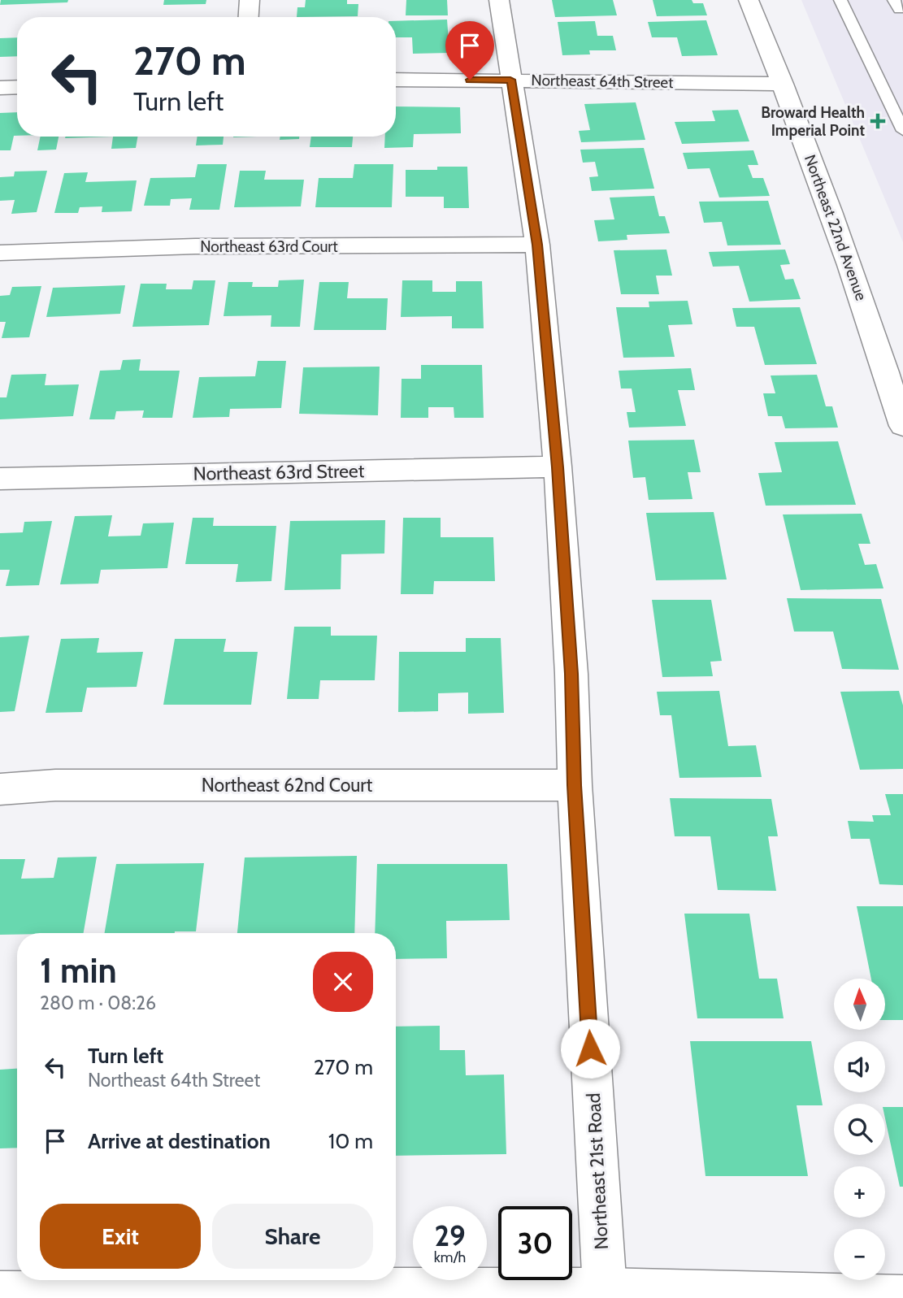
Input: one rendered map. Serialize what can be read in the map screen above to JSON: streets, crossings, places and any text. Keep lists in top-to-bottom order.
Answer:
{
  "streets": {
    "street": [
      "Northeast 64th Street",
      "Northeast 22nd Avenue",
      "Northeast 63rd Court",
      "Northeast 63rd Street",
      "Northeast 62nd Court",
      "Northeast 21st Road"
    ]
  },
  "crossings": [
    ["Northeast 64th Street", "Northeast 22nd Avenue"],
    ["Northeast 64th Street", "Northeast 21st Road"],
    ["Northeast 63rd Court", "Northeast 21st Road"],
    ["Northeast 63rd Street", "Northeast 21st Road"],
    ["Northeast 62nd Court", "Northeast 21st Road"]
  ],
  "places": {
    "health": ["Broward Health Imperial Point"]
  },
  "north": "top",
  "page": {
    "turn": ["270 m", "Turn left"],
    "heading": ["1 min", "280 m · 08:26"],
    "map_buttons": ["+", "−"],
    "list": [
      {
        "name": "Turn left",
        "note": "Northeast 64th Street",
        "value": "270 m"
      },
      {
        "name": "Arrive at destination",
        "value": "10 m"
      }
    ],
    "buttons": ["Exit", "Share"],
    "speed": "29 km/h",
    "limit": "30"
  }
}
